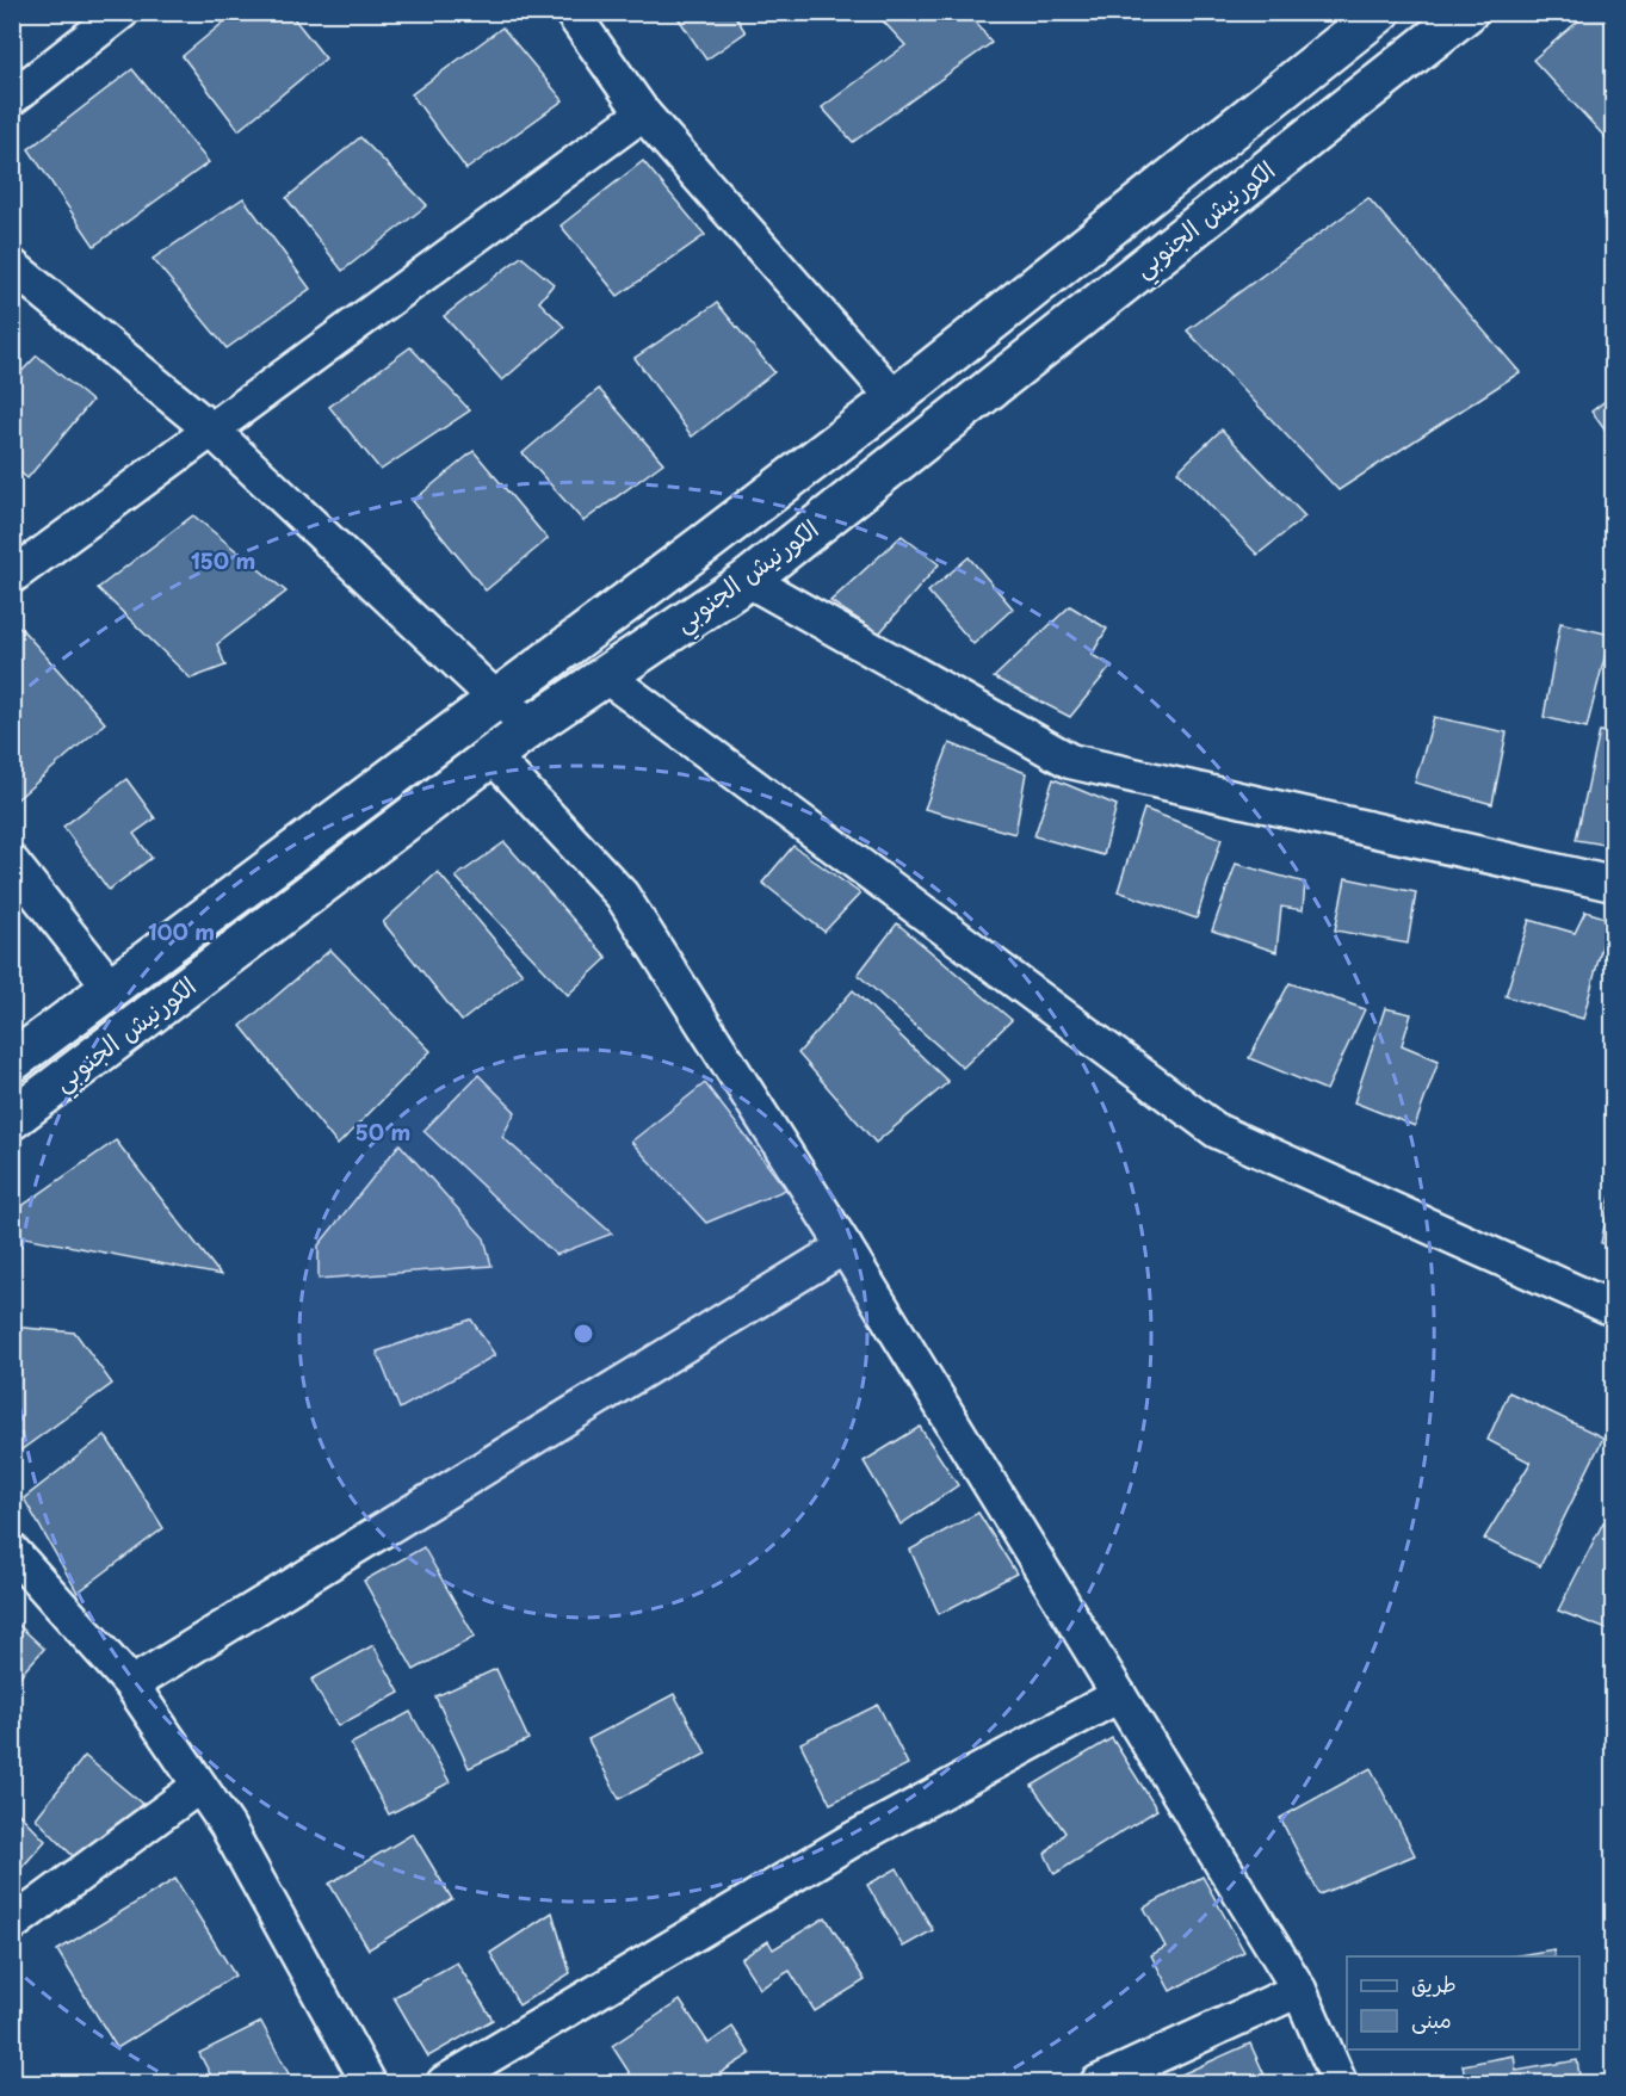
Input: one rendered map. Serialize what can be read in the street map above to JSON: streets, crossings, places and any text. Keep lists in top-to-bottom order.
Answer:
{
  "streets": {
    "main road": ["الكورنيش الجنوبي"]
  },
  "legend": ["طريق", "مبنى"],
  "rings": ["150 m", "100 m", "50 m"]
}
